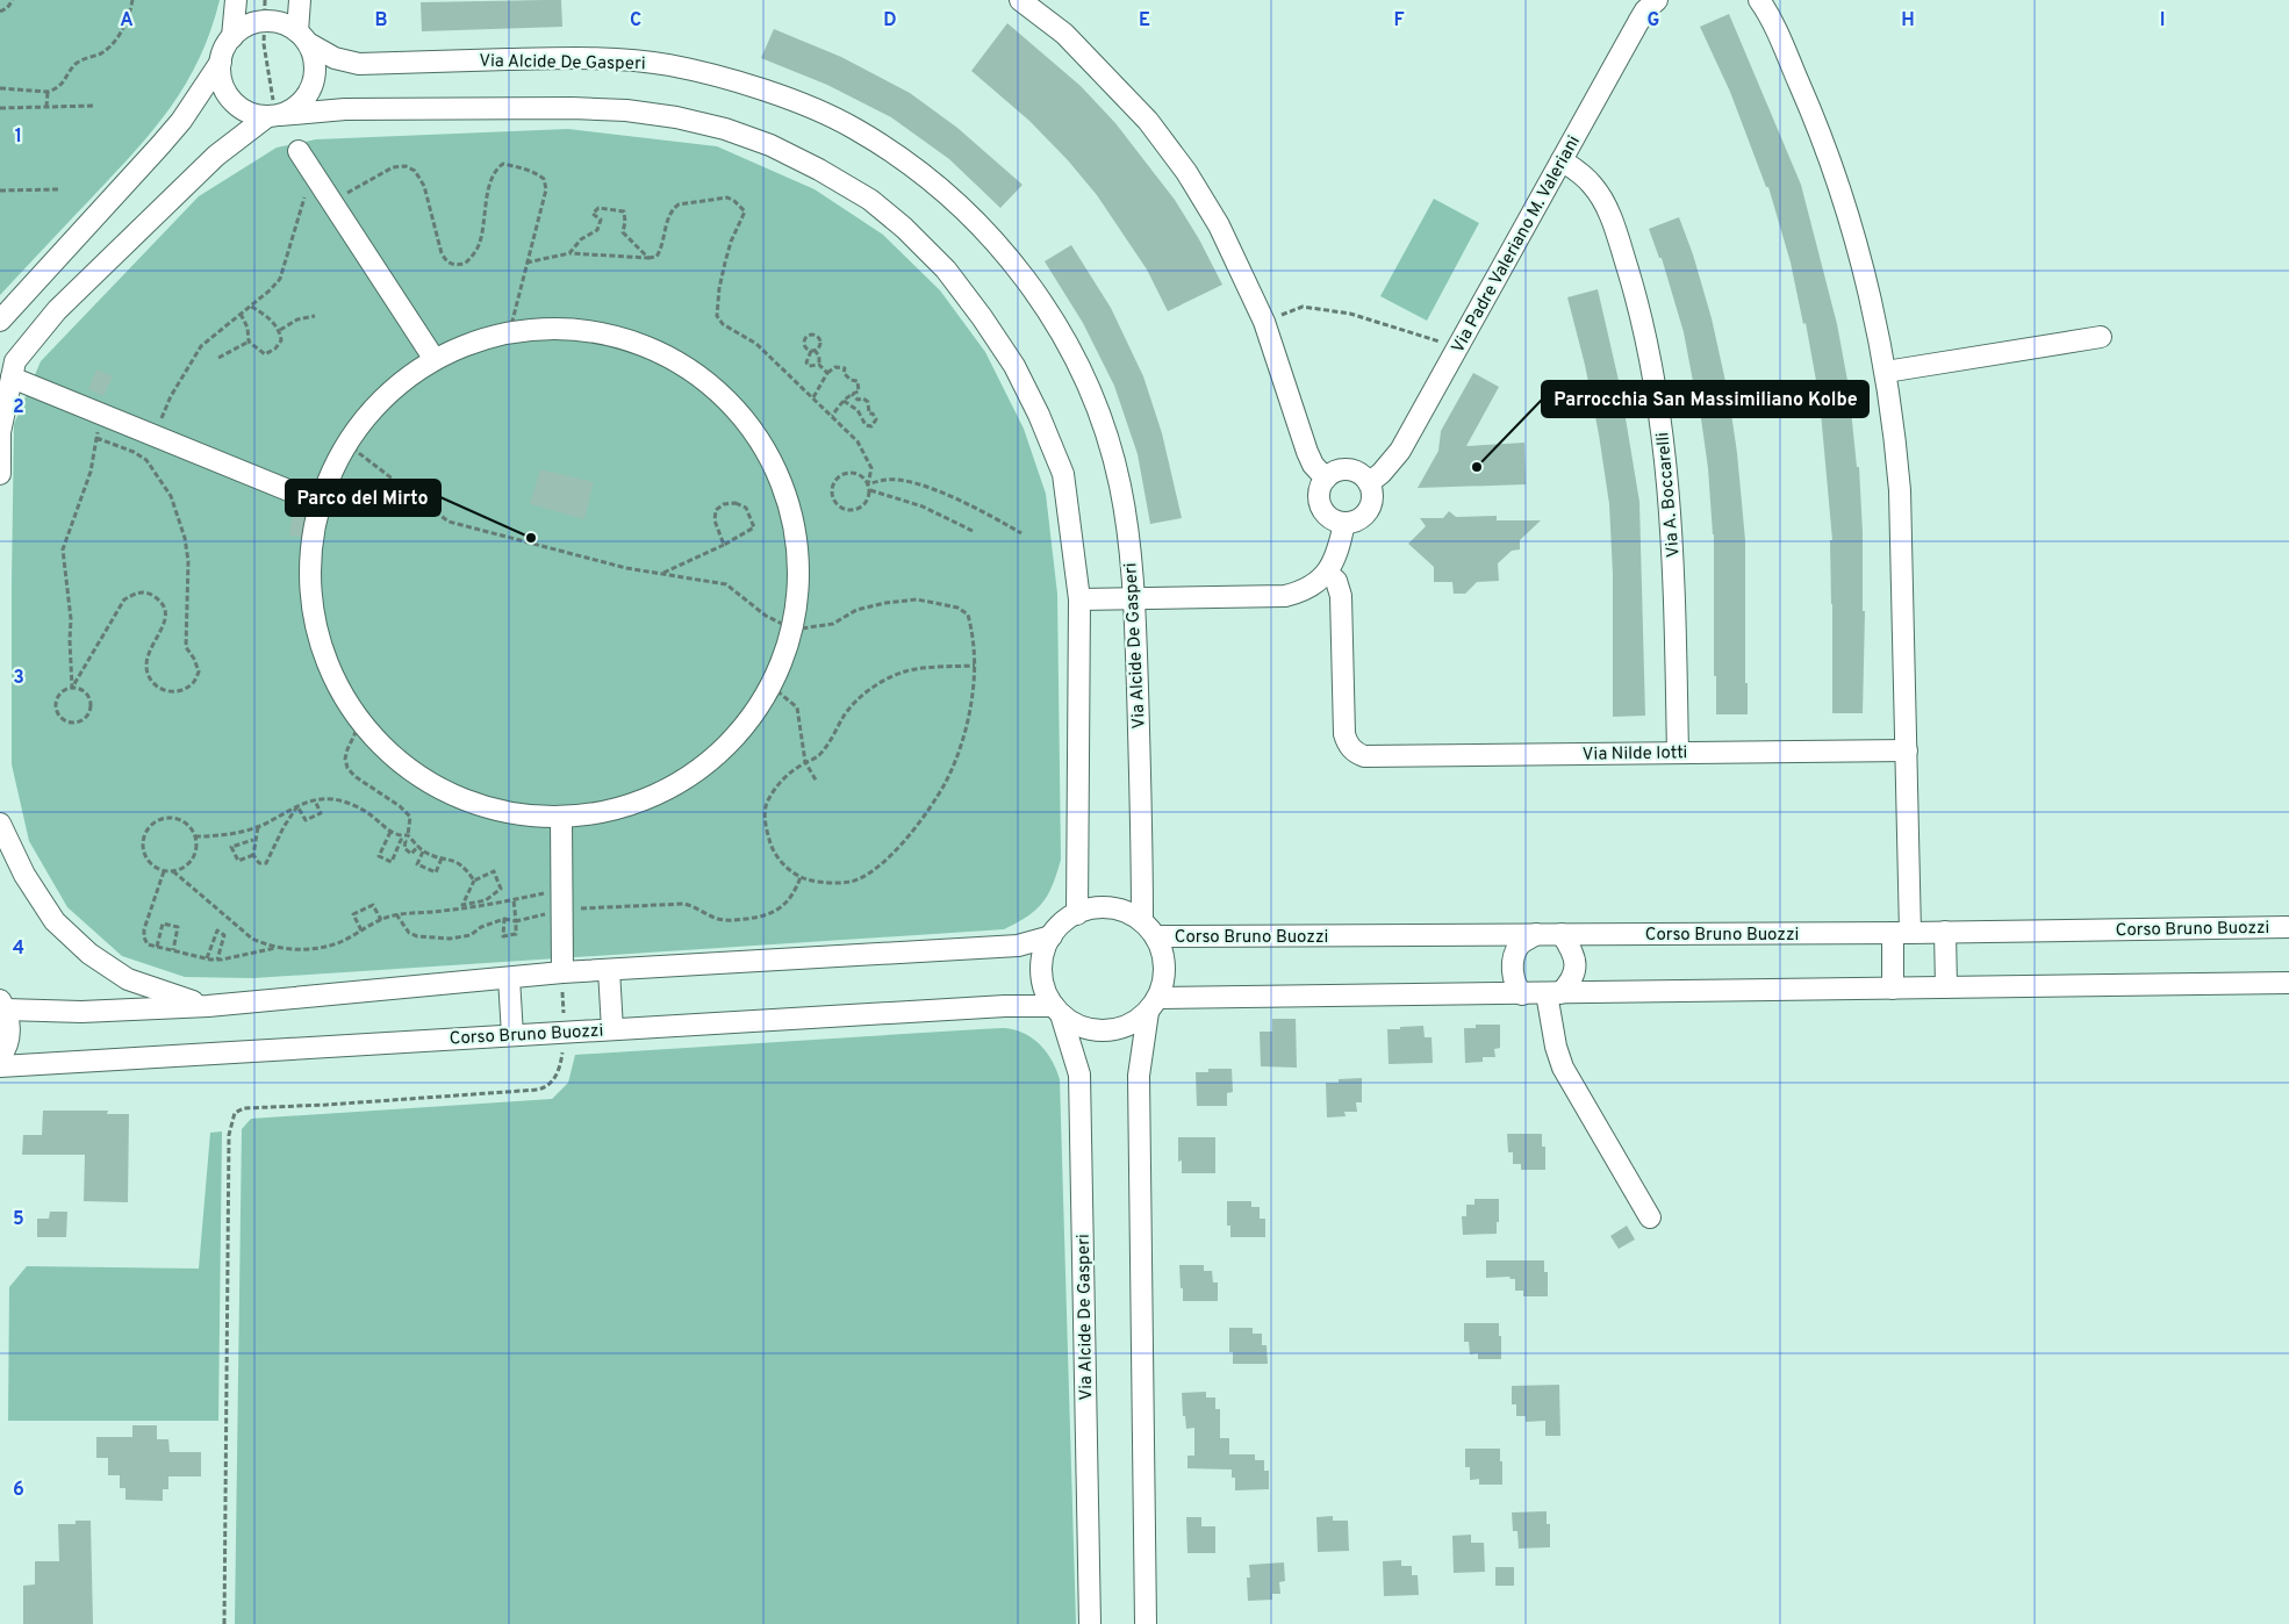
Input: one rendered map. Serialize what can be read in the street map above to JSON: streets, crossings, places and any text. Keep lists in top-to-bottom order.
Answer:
{
  "streets": {
    "street": [
      "Via Alcide De Gasperi",
      "Via Padre Valeriano M. Valeriani",
      "Via A. Boccarelli",
      "Via Nilde Iotti",
      "Corso Bruno Buozzi"
    ]
  },
  "crossings": [
    ["Via Alcide De Gasperi", "Corso Bruno Buozzi"],
    ["Via Padre Valeriano M. Valeriani", "Via A. Boccarelli"],
    ["Via A. Boccarelli", "Via Nilde Iotti"]
  ],
  "places": ["Parrocchia San Massimiliano Kolbe", "Parco del Mirto"],
  "grid": {
    "columns": [
      "A",
      "B",
      "C",
      "D",
      "E",
      "F",
      "G",
      "H",
      "I"
    ],
    "rows": [
      "1",
      "2",
      "3",
      "4",
      "5",
      "6"
    ]
  }
}
